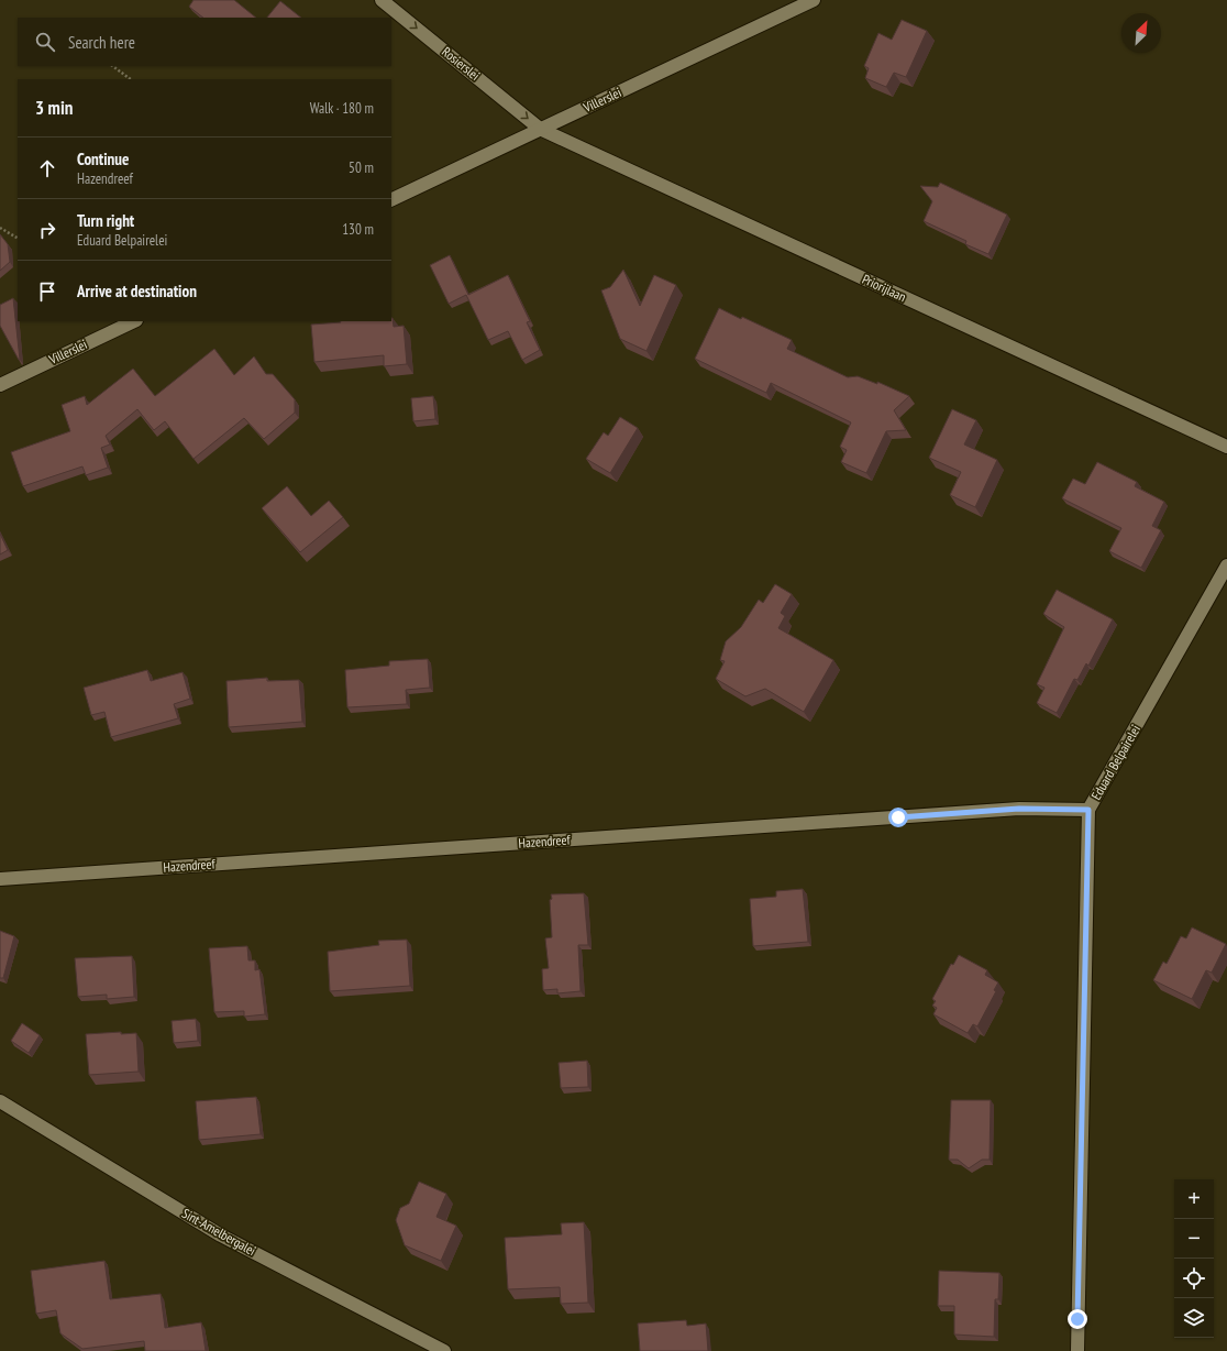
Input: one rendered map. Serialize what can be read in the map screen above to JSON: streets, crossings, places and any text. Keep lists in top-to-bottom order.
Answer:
{
  "streets": {
    "street": [
      "Rosierslei",
      "Villerslei",
      "Priorijlaan",
      "Eduard Belpairelei",
      "Hazendreef",
      "Sint-Amelbergalei"
    ]
  },
  "crossings": [
    ["Rosierslei", "Villerslei"],
    ["Rosierslei", "Priorijlaan"],
    ["Villerslei", "Priorijlaan"],
    ["Eduard Belpairelei", "Hazendreef"]
  ],
  "one_way": ["Rosierslei"],
  "north": "top right",
  "page": {
    "search": "Search here",
    "heading": ["3 min", "Walk · 180 m"],
    "list": [
      ["Continue", "Hazendreef", "50 m"],
      ["Turn right", "Eduard Belpairelei", "130 m"],
      "Arrive at destination"
    ],
    "map_buttons": ["+", "−"]
  }
}
